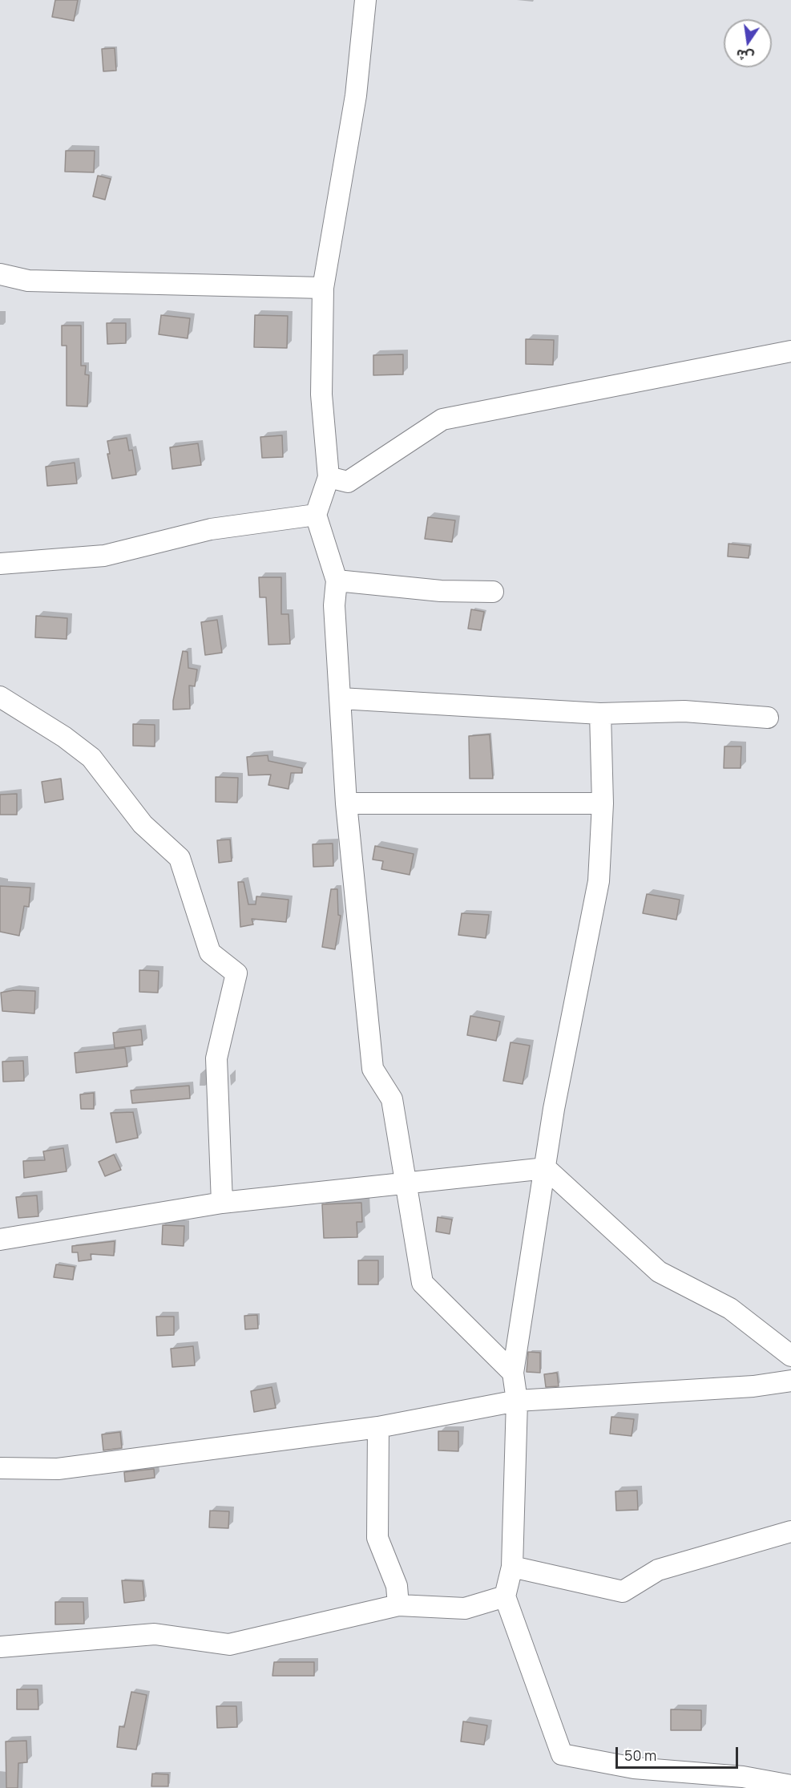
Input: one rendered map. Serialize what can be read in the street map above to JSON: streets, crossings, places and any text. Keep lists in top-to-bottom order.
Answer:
{
  "scale_bar": "50 m",
  "north": "bottom"
}
